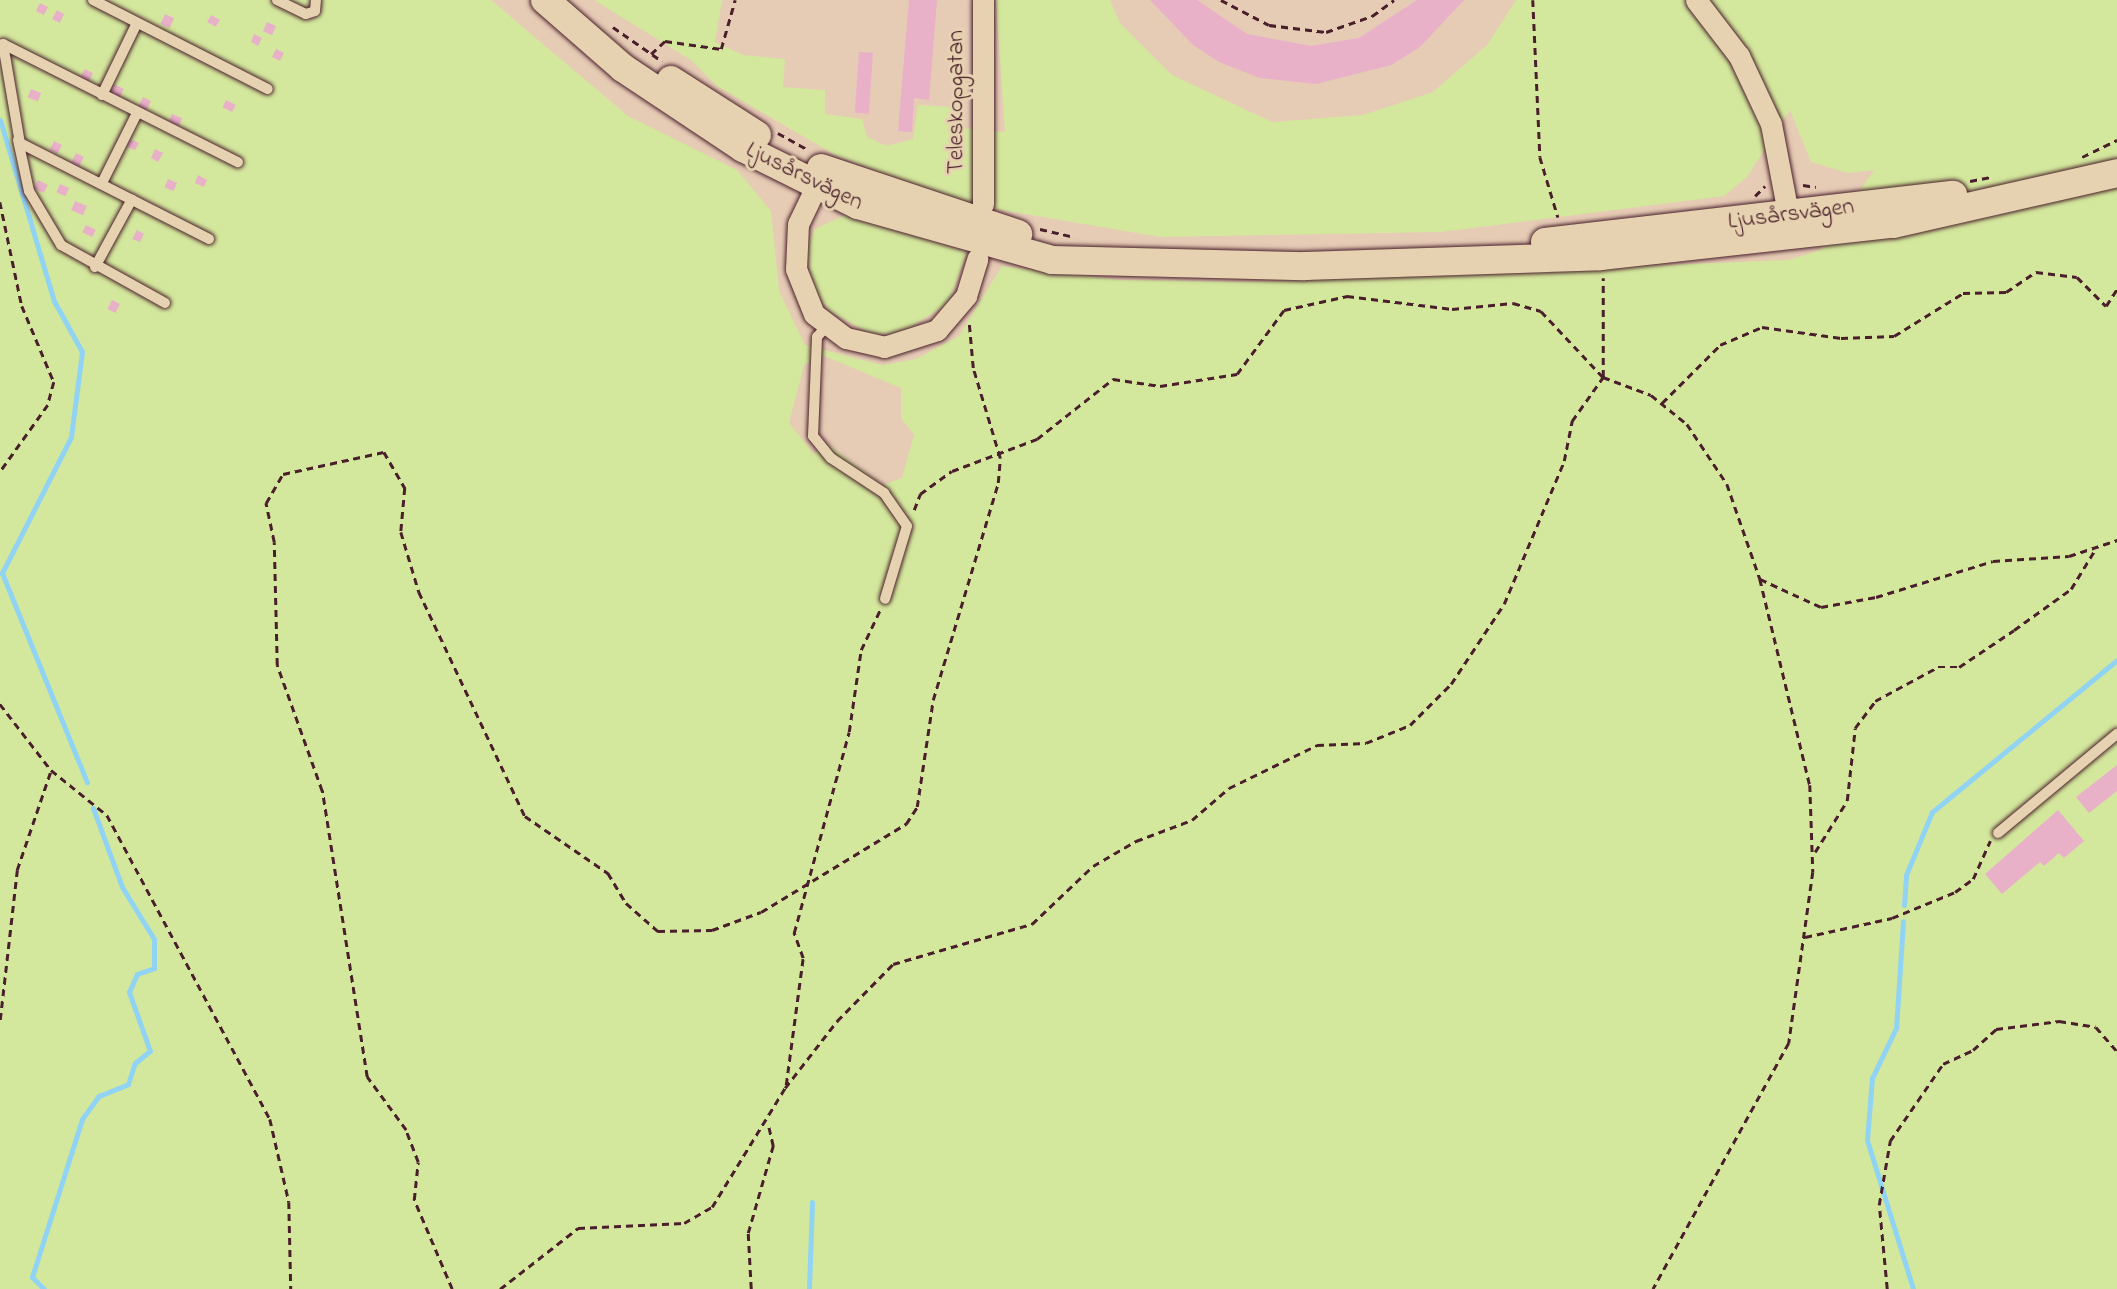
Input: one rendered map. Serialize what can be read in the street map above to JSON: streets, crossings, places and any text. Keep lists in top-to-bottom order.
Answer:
{
  "streets": {
    "main road": ["Ljusårsvägen"],
    "street": ["Teleskopgatan"]
  }
}
